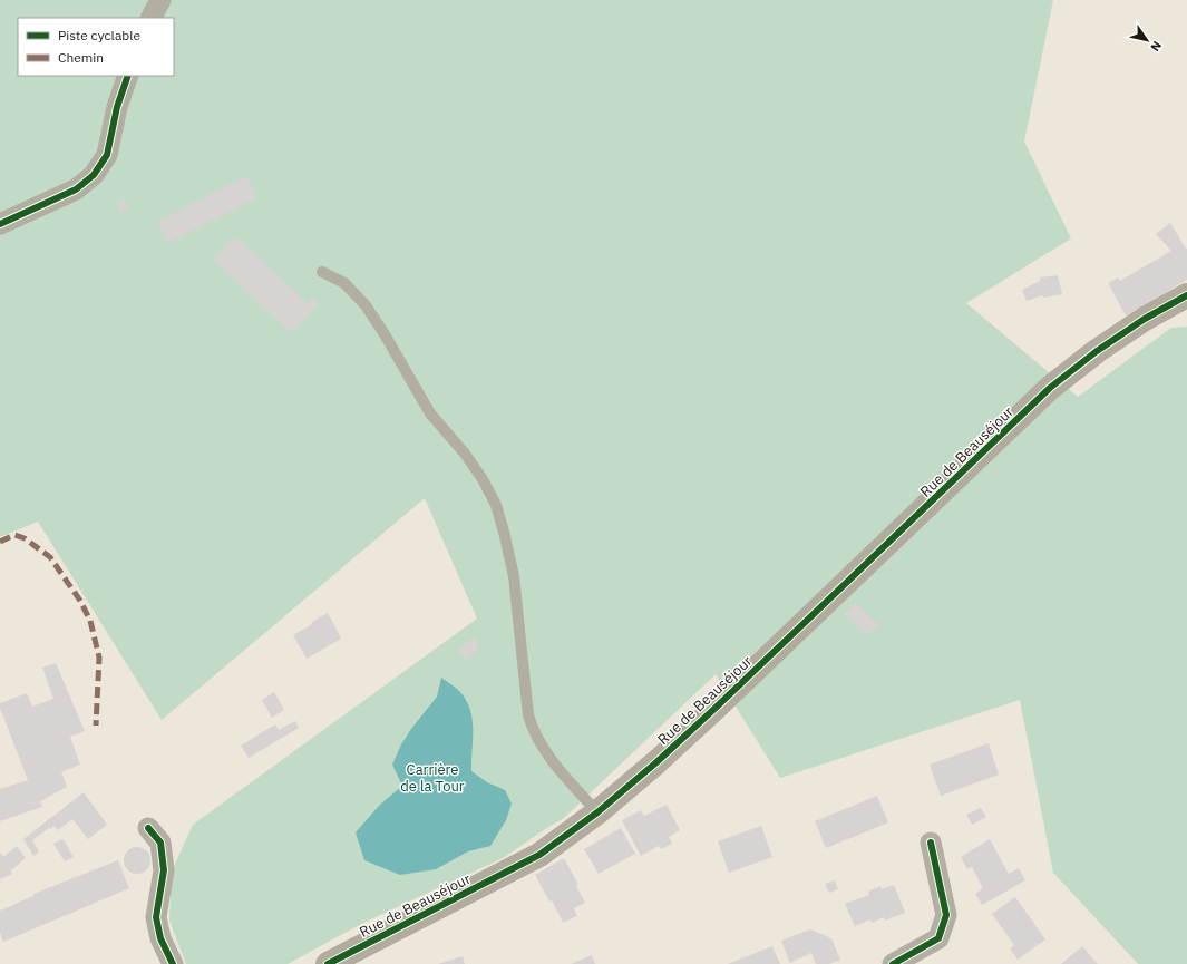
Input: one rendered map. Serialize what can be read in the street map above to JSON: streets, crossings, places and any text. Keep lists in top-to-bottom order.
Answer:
{
  "streets": {
    "street": ["Rue de Beauséjour"]
  },
  "parks": ["Carrière de la Tour"],
  "legend": ["Piste cyclable", "Chemin"],
  "north": "bottom right"
}
